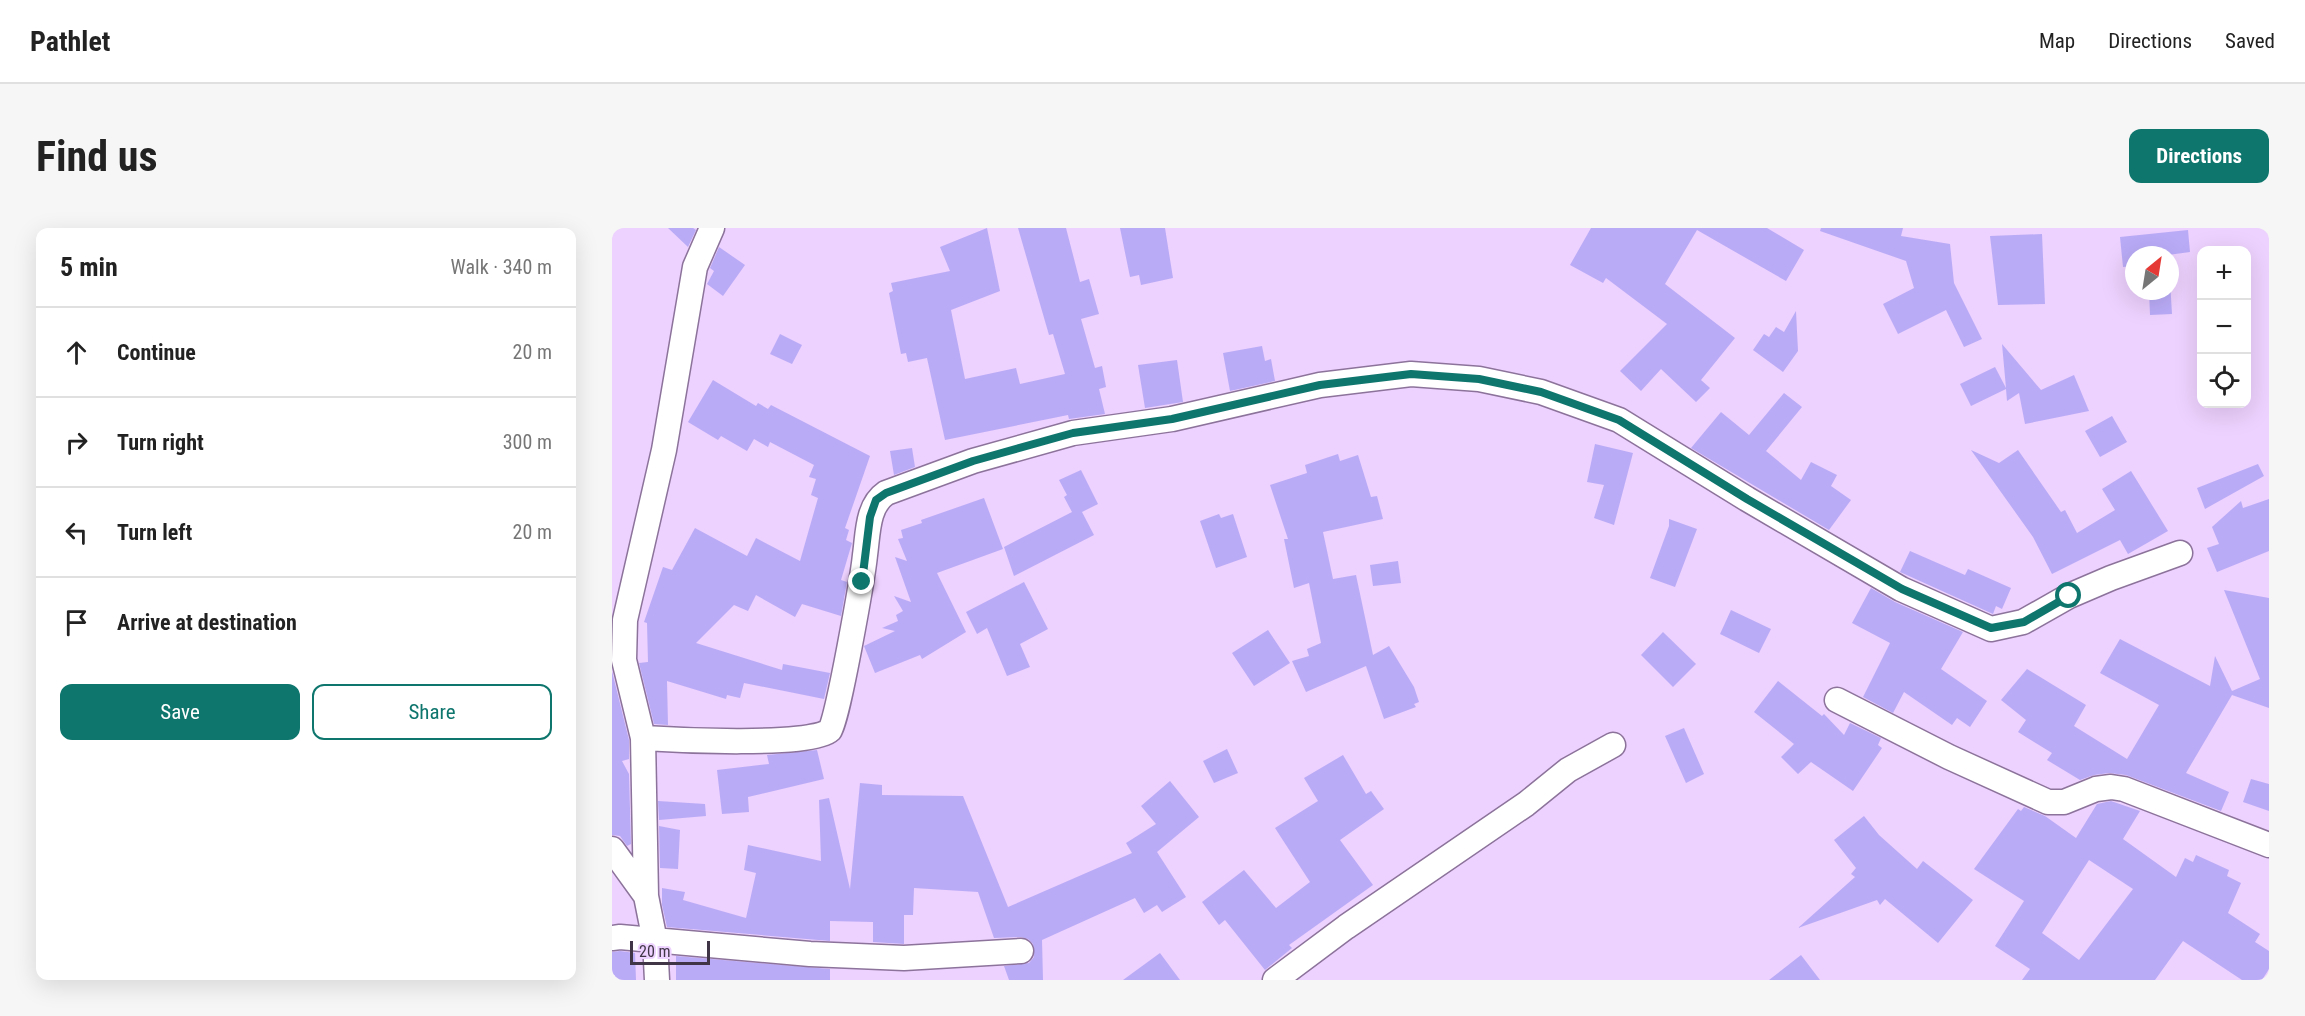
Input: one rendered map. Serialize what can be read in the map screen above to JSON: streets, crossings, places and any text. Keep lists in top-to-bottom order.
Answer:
{
  "scale_bar": "20 m",
  "north": "top right",
  "page": {
    "header": "Pathlet",
    "nav": ["Map", "Directions", "Saved"],
    "buttons": [
      "Directions",
      ["Save", "Share"]
    ],
    "title": "Find us",
    "heading": ["5 min", "Walk · 340 m"],
    "map_buttons": ["+", "−"],
    "list": [
      ["Continue", "20 m"],
      ["Turn right", "300 m"],
      ["Turn left", "20 m"],
      "Arrive at destination"
    ],
    "scale": "20 m"
  }
}
